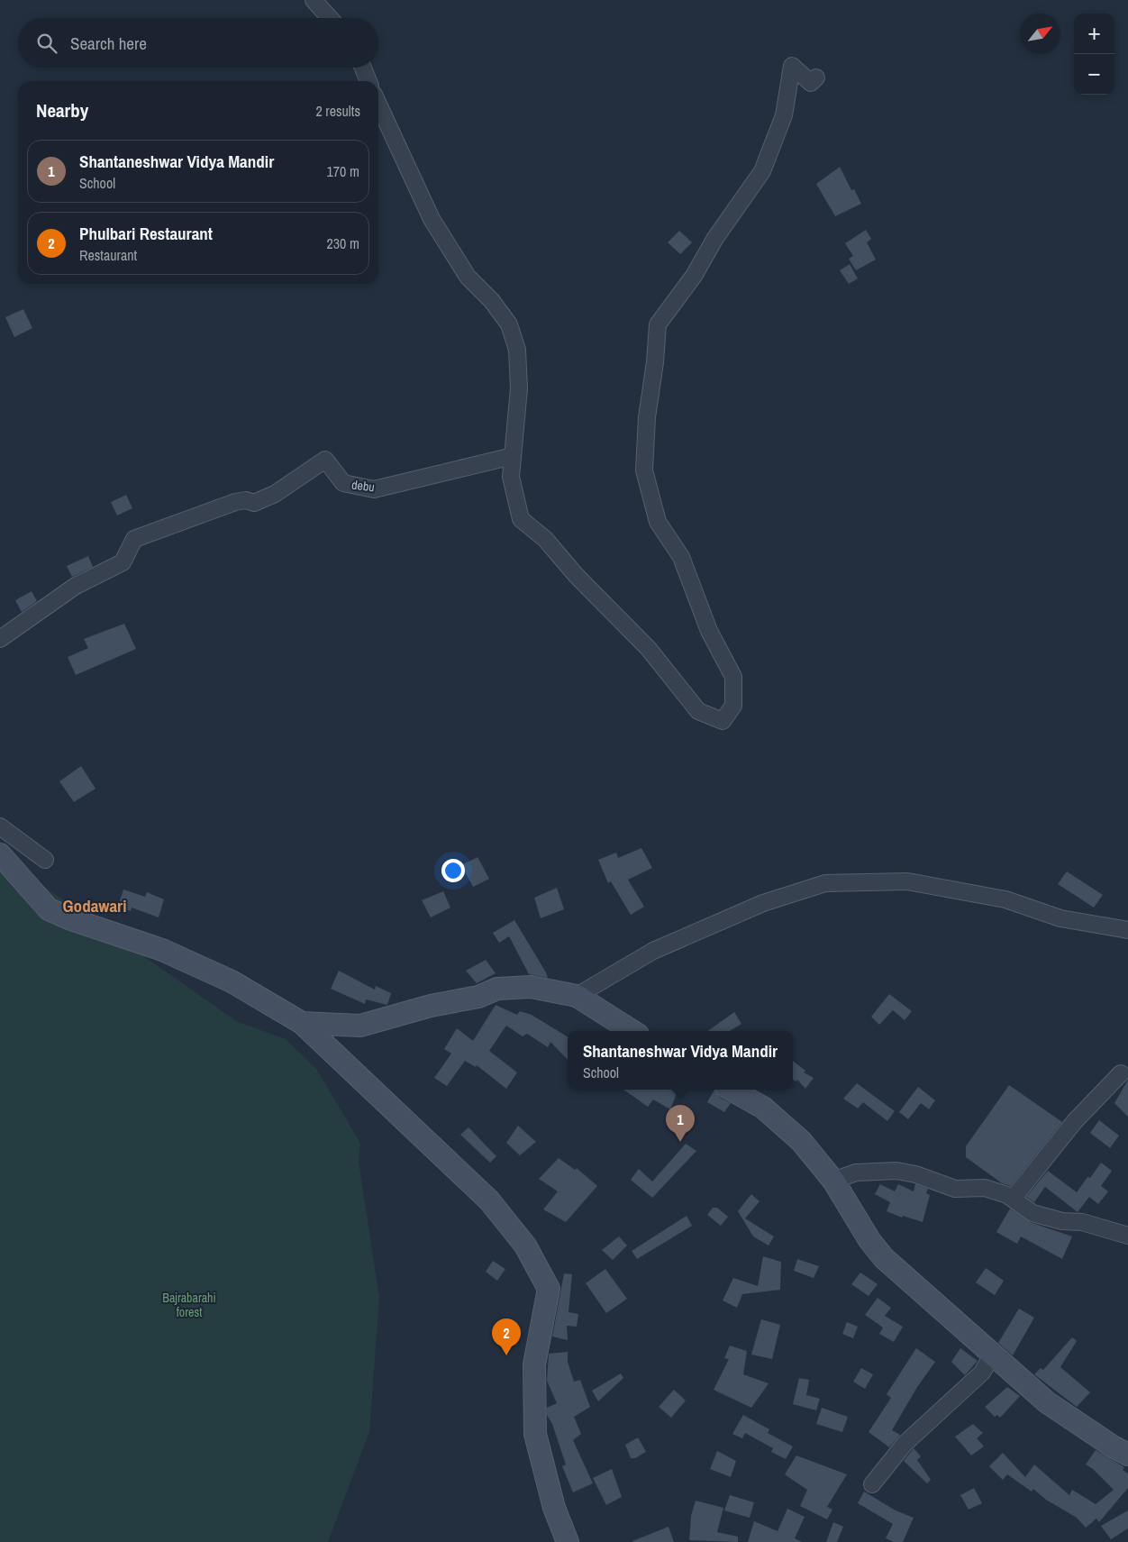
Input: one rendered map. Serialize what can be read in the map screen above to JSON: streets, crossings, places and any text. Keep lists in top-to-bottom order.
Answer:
{
  "streets": {
    "street": ["debu"]
  },
  "districts": ["Godawari"],
  "parks": ["Bajrabarahi forest"],
  "north": "top right",
  "page": {
    "map_buttons": ["+", "−"],
    "search": "Search here",
    "heading": ["Nearby", "2 results"],
    "list": [
      {
        "mark": "1",
        "name": "Shantaneshwar Vidya Mandir",
        "note": "School",
        "value": "170 m"
      },
      {
        "mark": "2",
        "name": "Phulbari Restaurant",
        "note": "Restaurant",
        "value": "230 m"
      }
    ],
    "popup": ["Shantaneshwar Vidya Mandir", "School"],
    "pins": ["1", "2"]
  }
}
